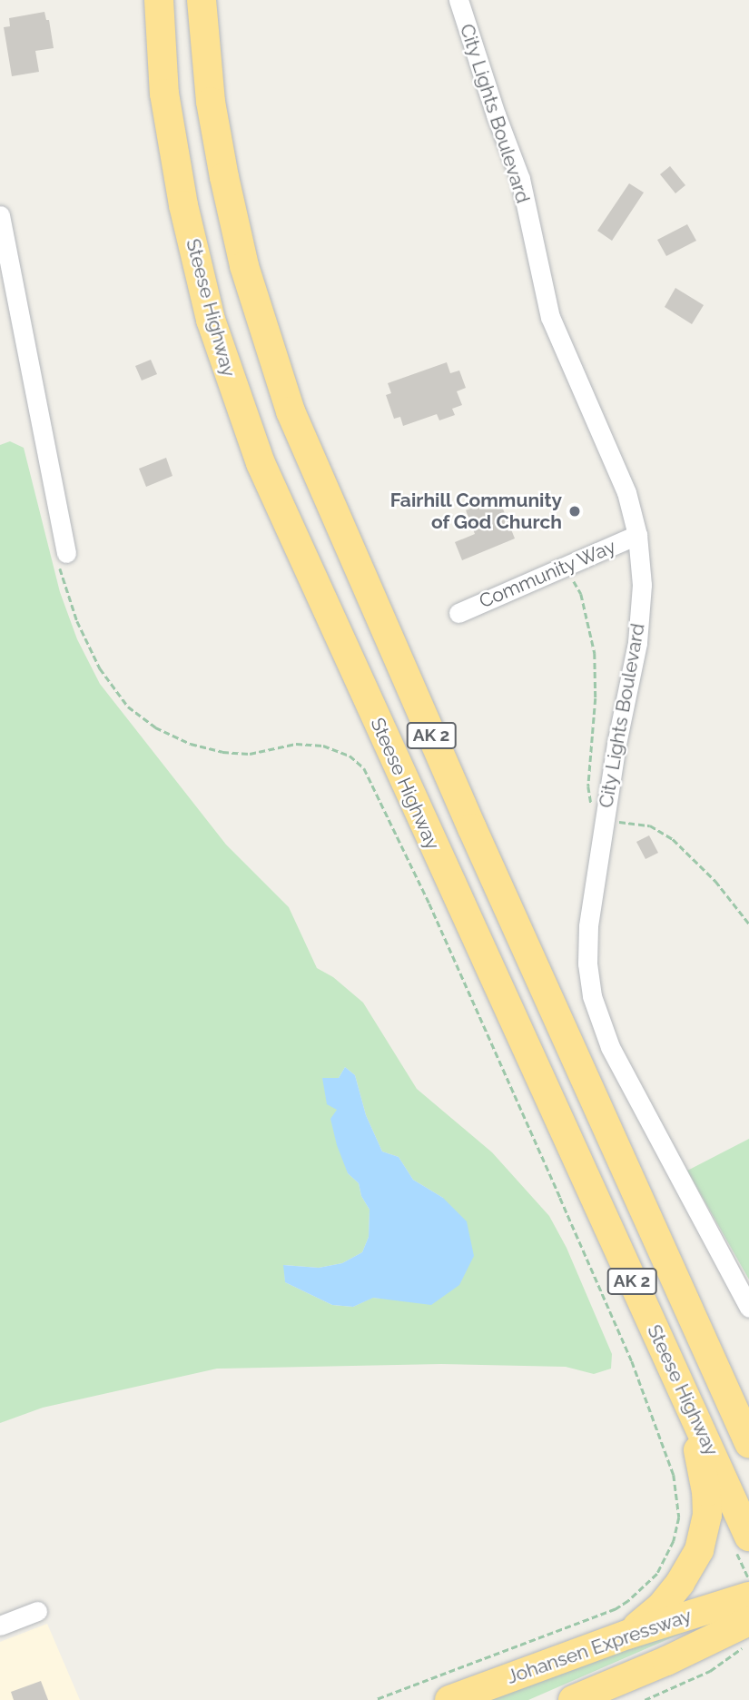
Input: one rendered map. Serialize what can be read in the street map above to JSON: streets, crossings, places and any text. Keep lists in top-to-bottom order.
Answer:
{
  "streets": {
    "highway": ["Steese Highway", "AK 2", "Johansen Expressway"],
    "street": ["City Lights Boulevard", "Community Way"]
  },
  "crossings": [
    ["City Lights Boulevard", "Community Way"]
  ],
  "places": ["Fairhill Community of God Church"]
}
